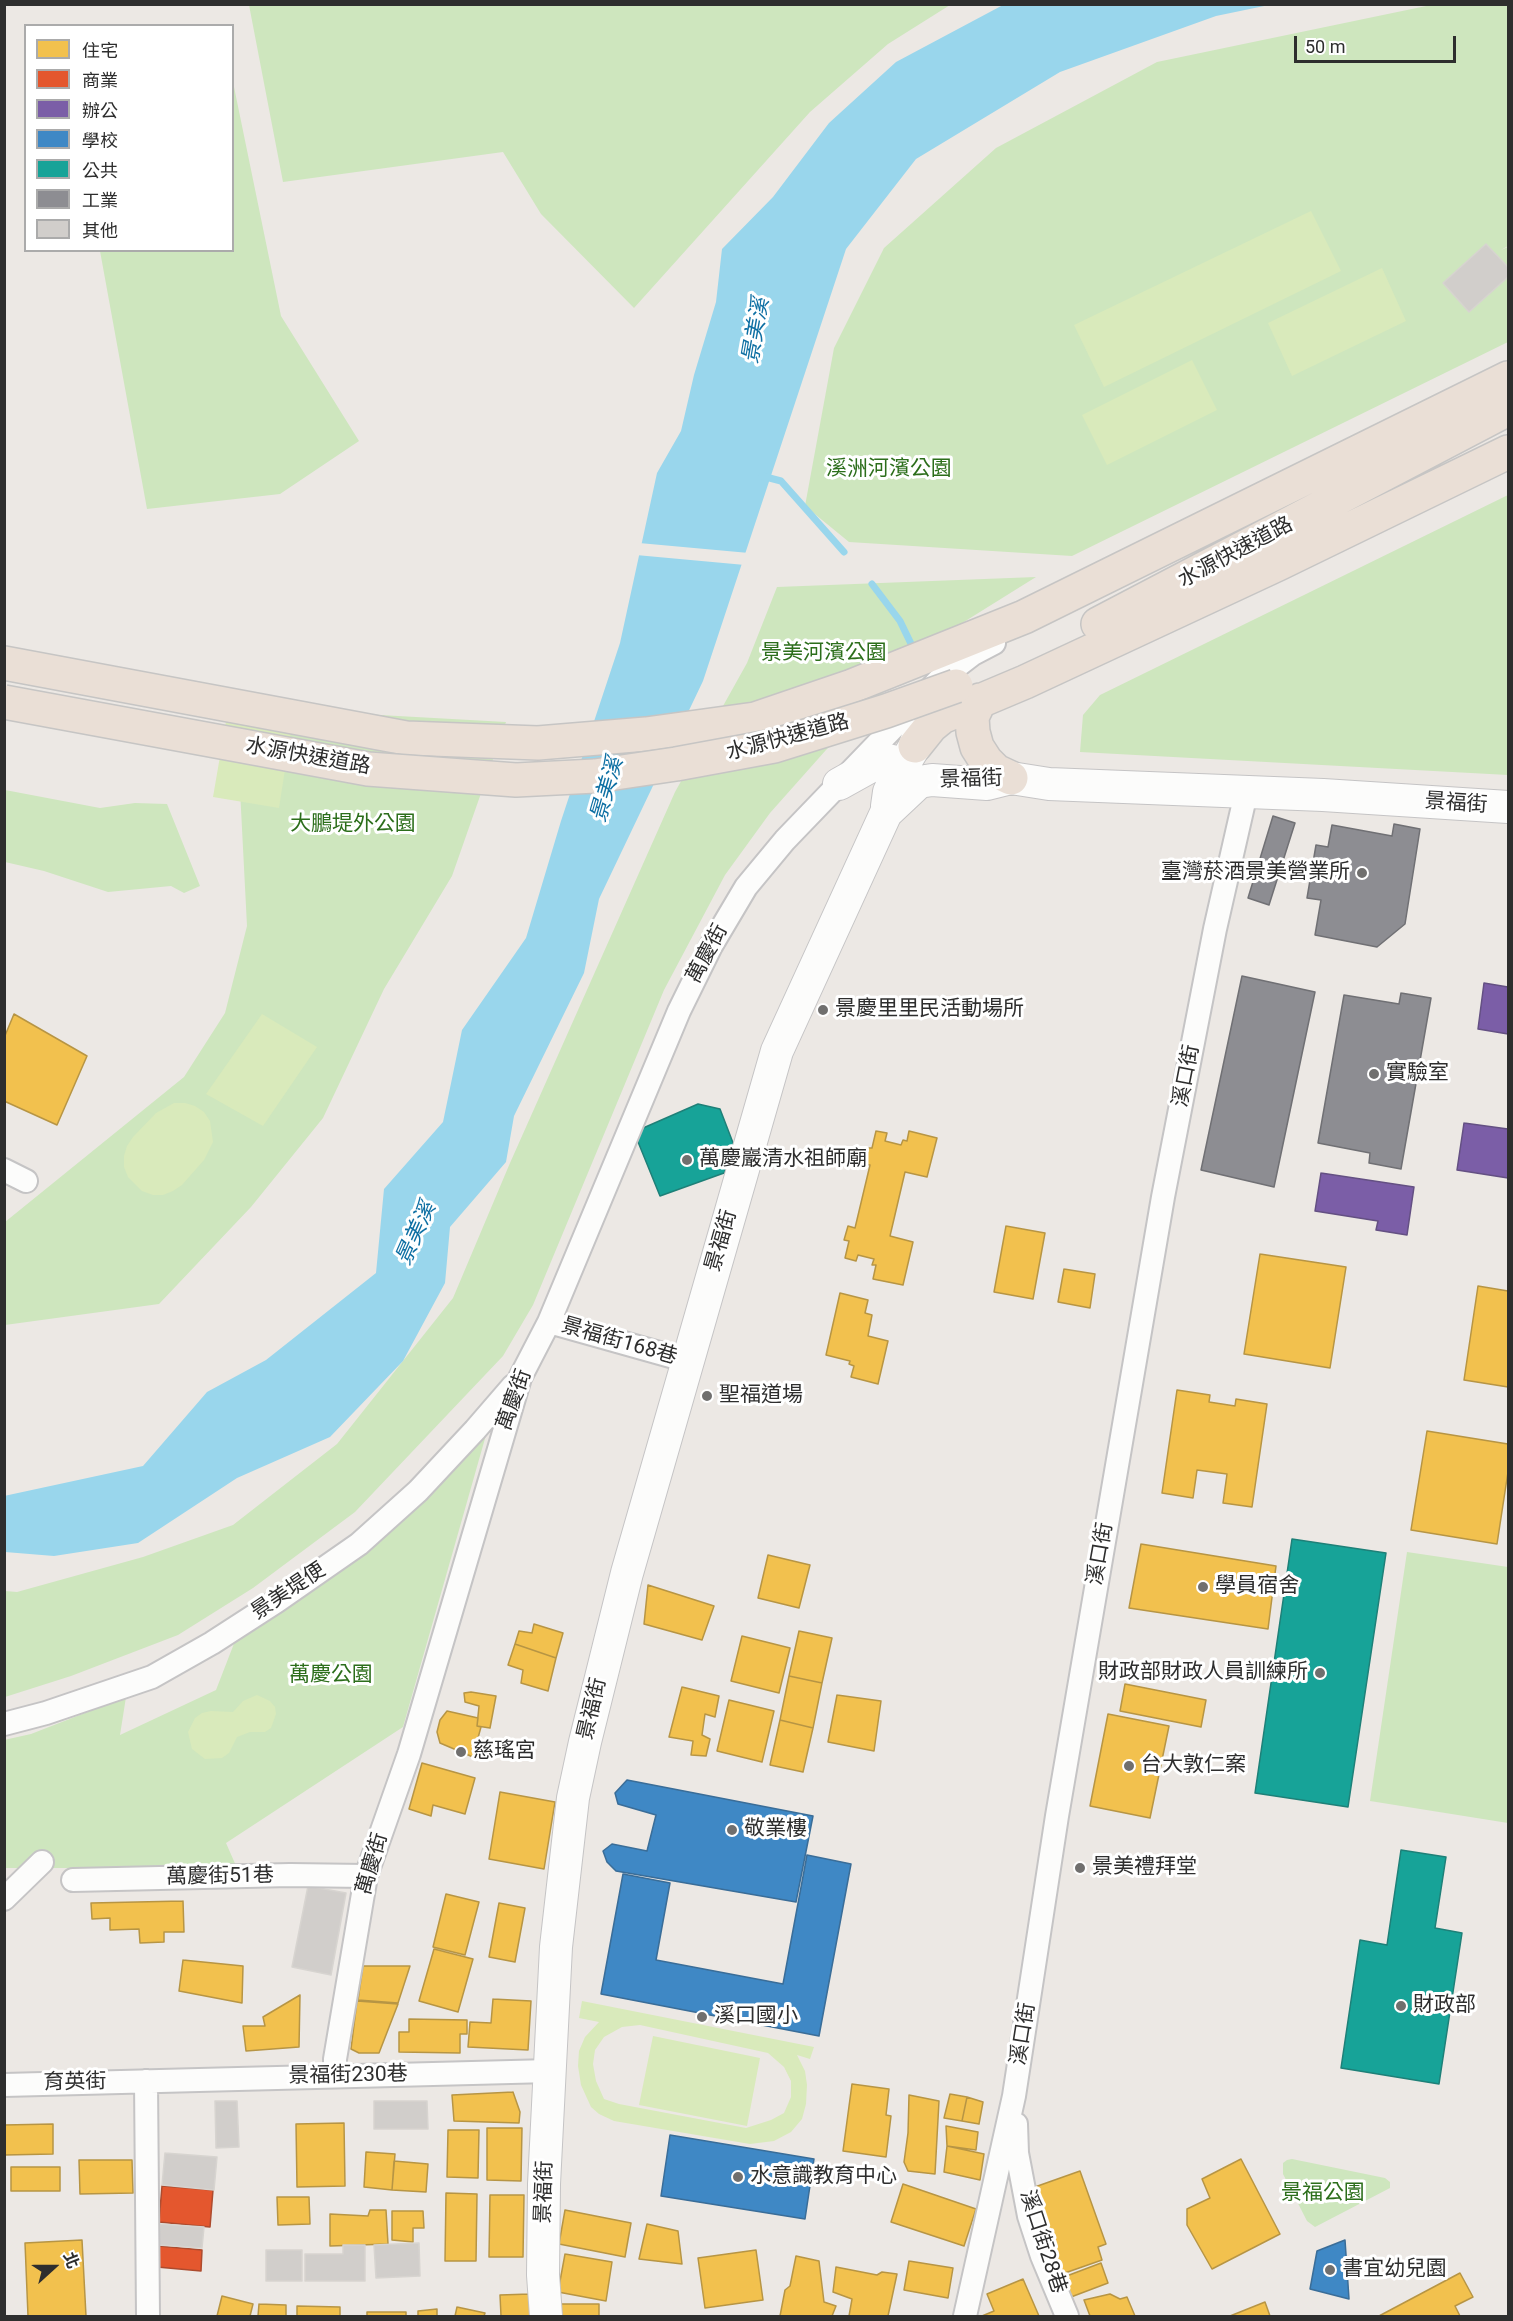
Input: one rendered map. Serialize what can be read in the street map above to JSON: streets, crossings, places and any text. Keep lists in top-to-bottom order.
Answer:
{
  "streets": {
    "highway": ["水源快速道路"],
    "street": [
      "景福街",
      "萬慶街",
      "溪口街",
      "景福街168巷",
      "景美堤便",
      "萬慶街51巷",
      "景福街230巷",
      "育英街",
      "溪口街28巷"
    ]
  },
  "crossings": [
    ["景福街", "溪口街"],
    ["景福街", "景福街168巷"],
    ["景福街", "景福街230巷"],
    ["萬慶街", "景福街168巷"],
    ["萬慶街", "景美堤便"],
    ["萬慶街", "萬慶街51巷"],
    ["萬慶街", "景福街230巷"],
    ["溪口街", "溪口街28巷"],
    ["景福街230巷", "育英街"]
  ],
  "water": ["景美溪"],
  "parks": [
    "溪洲河濱公園",
    "景美河濱公園",
    "大鵬堤外公園",
    "萬慶公園",
    "景福公園"
  ],
  "places": [
    "臺灣菸酒景美營業所",
    "景慶里里民活動場所",
    "實驗室",
    "萬慶巖清水祖師廟",
    "聖福道場",
    "學員宿舍",
    "財政部財政人員訓練所",
    "慈瑤宮",
    "台大敦仁案",
    "敬業樓",
    "景美禮拜堂",
    "財政部",
    "溪口國小",
    "水意識教育中心",
    "書宜幼兒園"
  ],
  "legend": [
    "住宅",
    "商業",
    "辦公",
    "學校",
    "公共",
    "工業",
    "其他"
  ],
  "scale_bar": "50 m",
  "north": "right"
}
